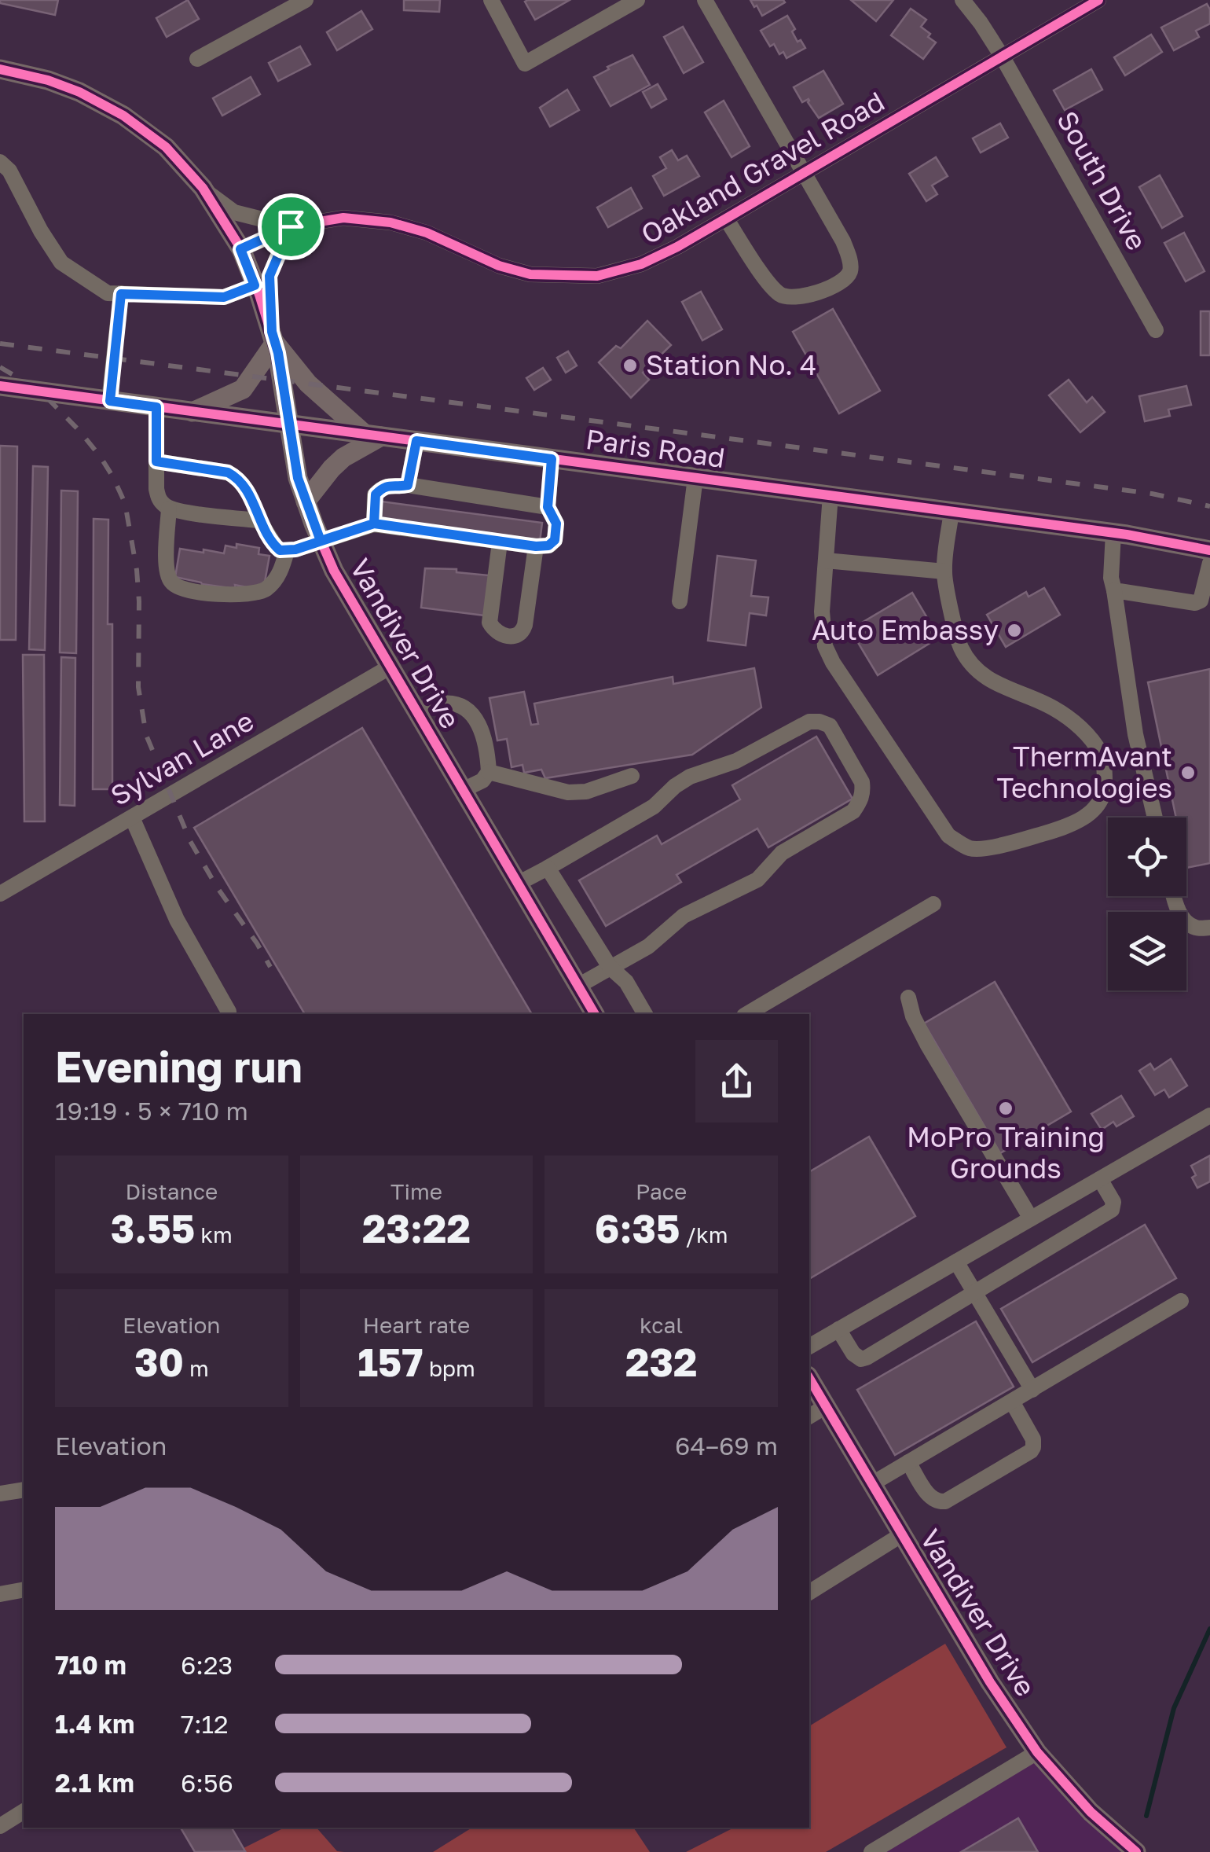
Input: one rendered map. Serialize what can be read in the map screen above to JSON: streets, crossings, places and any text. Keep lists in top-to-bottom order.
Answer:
{
  "streets": {
    "main road": ["Paris Road", "Vandiver Drive"],
    "street": ["Oakland Gravel Road", "South Drive", "Sylvan Lane"]
  },
  "crossings": [
    ["Oakland Gravel Road", "South Drive"],
    ["Oakland Gravel Road", "Vandiver Drive"],
    ["Paris Road", "Vandiver Drive"],
    ["Vandiver Drive", "Sylvan Lane"]
  ],
  "places": [
    "Station No. 4",
    "Auto Embassy",
    "ThermAvant Technologies",
    "MoPro Training Grounds"
  ],
  "page": {
    "heading": ["Evening run", "19:19 · 5 × 710 m"],
    "stats": [
      ["Distance", "3.55 km"],
      ["Time", "23:22"],
      ["Pace", "6:35 /km"],
      ["Elevation", "30 m"],
      ["Heart rate", "157 bpm"],
      ["kcal", "232"]
    ],
    "chart": ["Elevation", "64–69 m"],
    "list": [
      {
        "name": "710 m",
        "note": "6:23"
      },
      {
        "name": "1.4 km",
        "note": "7:12"
      },
      {
        "name": "2.1 km",
        "note": "6:56"
      }
    ]
  }
}
